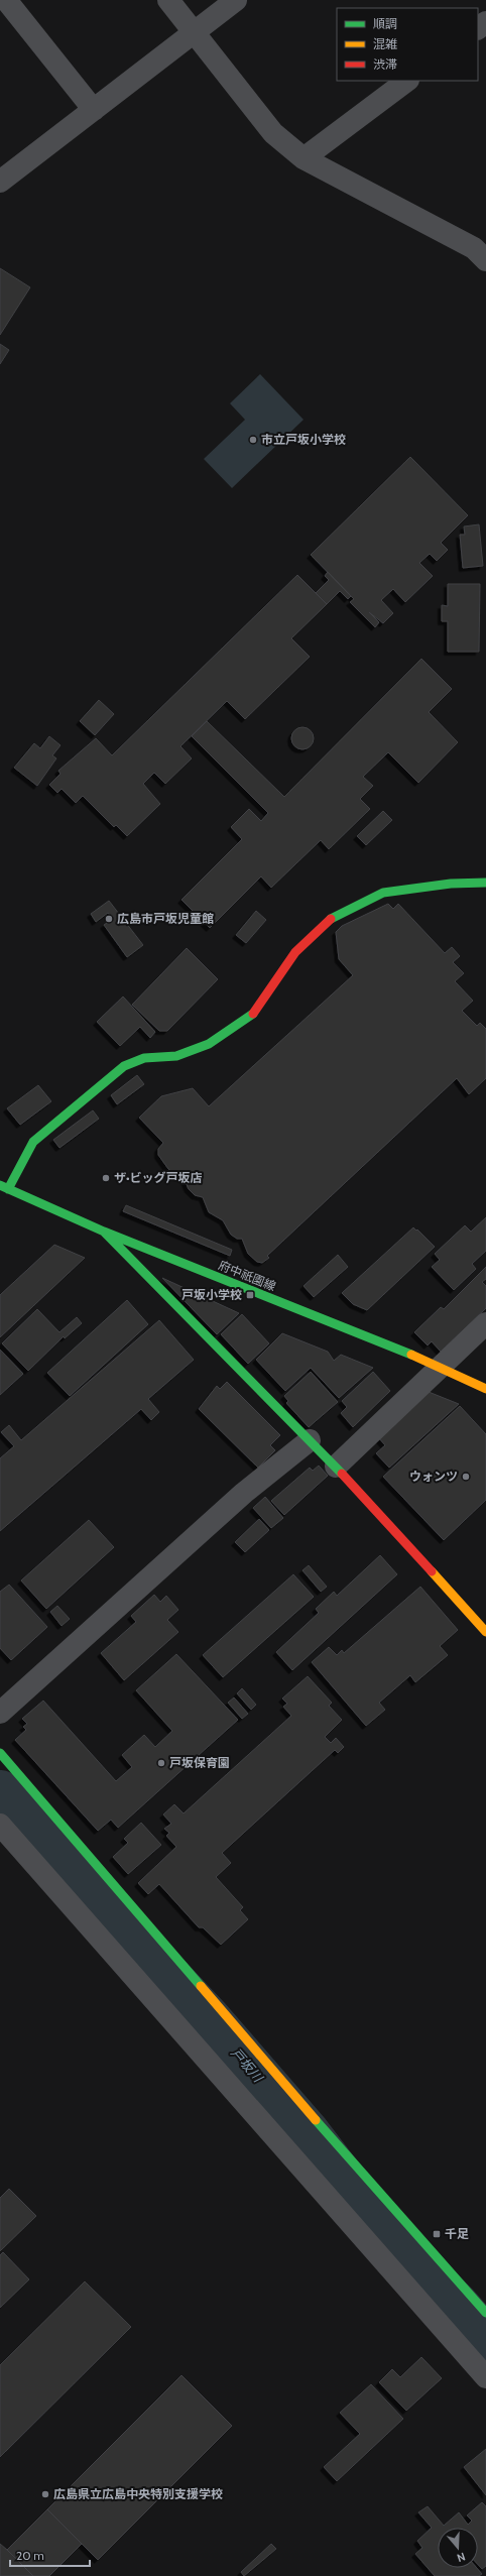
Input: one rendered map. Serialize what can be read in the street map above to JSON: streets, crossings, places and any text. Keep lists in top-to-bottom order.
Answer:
{
  "streets": {
    "street": ["府中祇園線"]
  },
  "water": ["戸坂川"],
  "places": {
    "other": [
      "市立戸坂小学校",
      "広島市戸坂児童館",
      "ザ•ビッグ戸坂店",
      "ウォンツ",
      "戸坂保育園",
      "広島県立広島中央特別支援学校"
    ],
    "transit": ["戸坂小学校", "千足"]
  },
  "legend": ["順調", "混雑", "渋滞"],
  "scale_bar": "20 m",
  "north": "bottom"
}
